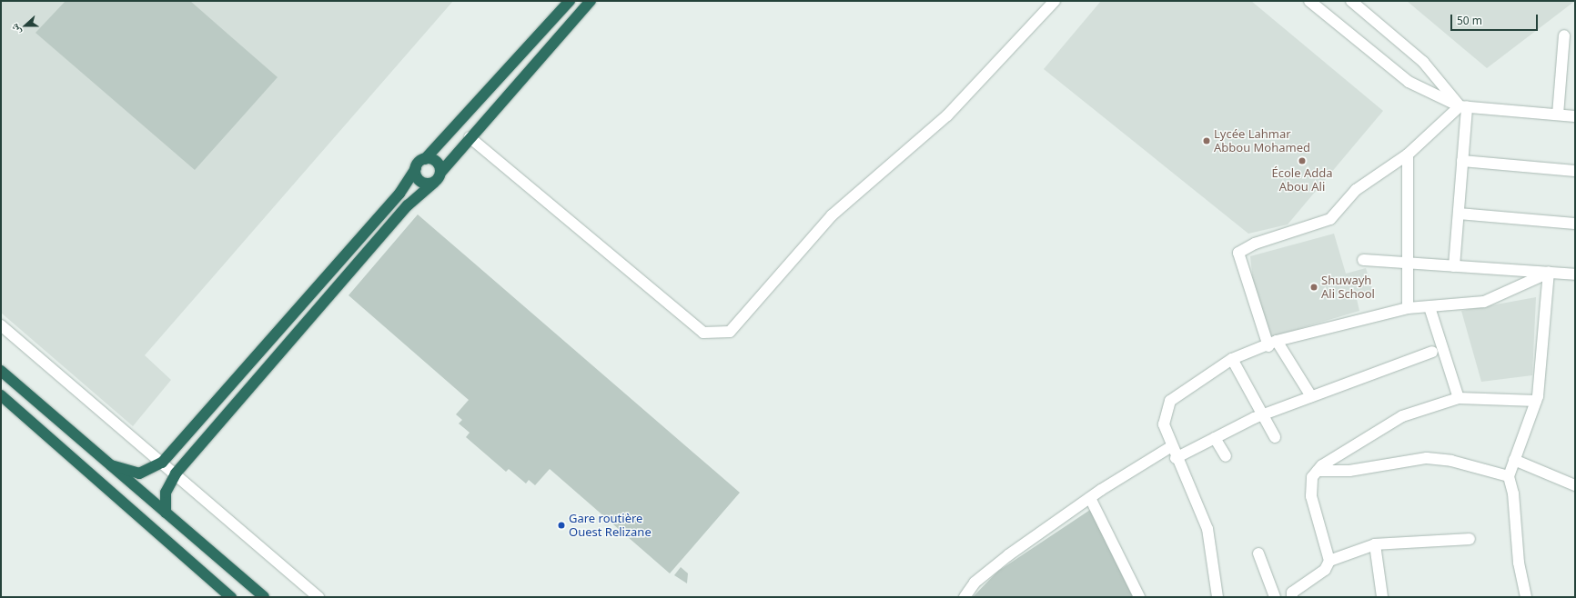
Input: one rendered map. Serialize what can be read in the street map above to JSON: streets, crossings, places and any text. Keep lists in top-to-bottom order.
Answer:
{
  "places": [
    "Lycée Lahmar Abbou Mohamed",
    "École Adda Abou Ali",
    "Shuwayh Ali School",
    "Gare routière Ouest Relizane"
  ],
  "scale_bar": "50 m",
  "north": "left"
}
